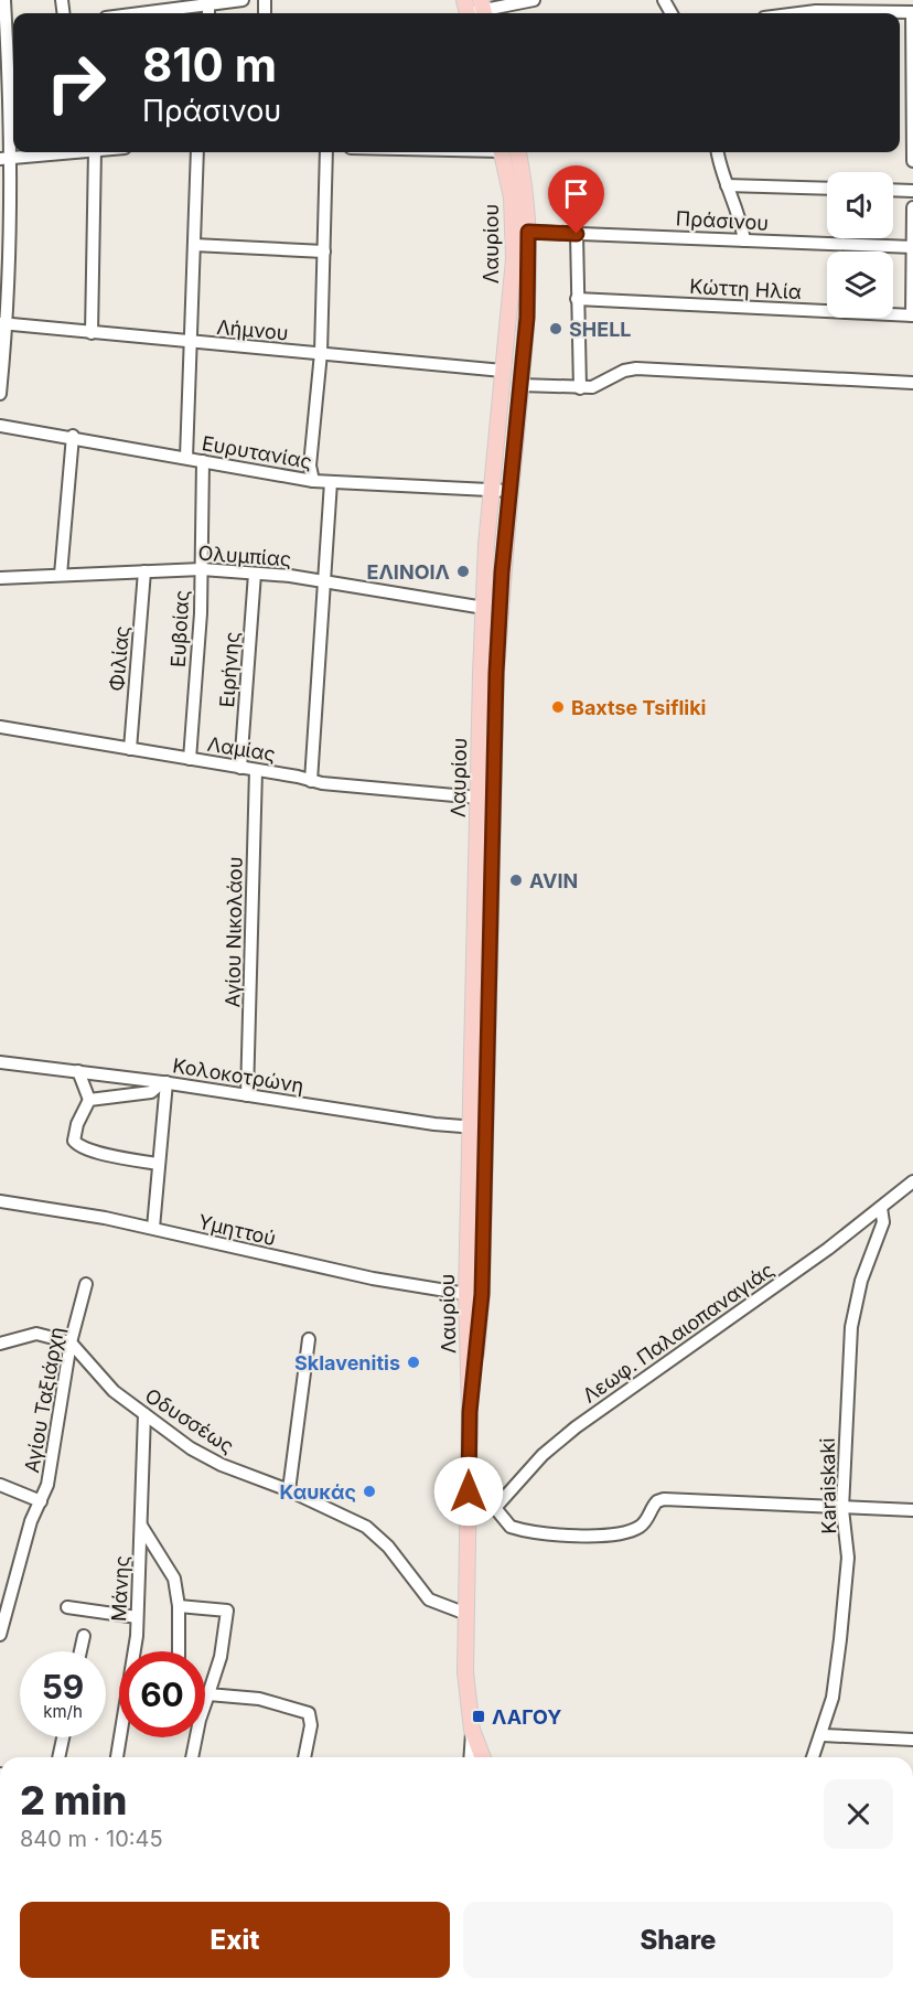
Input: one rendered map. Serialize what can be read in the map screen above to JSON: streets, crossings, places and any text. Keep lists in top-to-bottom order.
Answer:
{
  "streets": {
    "main road": ["Λαυρίου"],
    "street": [
      "Πράσινου",
      "Κώττη Ηλία",
      "Λήμνου",
      "Ευρυτανίας",
      "Ολυμπίας",
      "Ευβοίας",
      "Φιλίας",
      "Ειρήνης",
      "Λαμίας",
      "Αγίου Νικολάου",
      "Κολοκοτρώνη",
      "Υμηττού",
      "Λεωφ. Παλαιοπαναγιάς",
      "Αγίου Ταξιάρχη",
      "Οδυσσέως",
      "Karaiskaki",
      "Μάνης"
    ]
  },
  "crossings": [
    ["Πράσινου", "Λαυρίου"],
    ["Λαυρίου", "Λήμνου"],
    ["Λαυρίου", "Ευρυτανίας"],
    ["Λαυρίου", "Ολυμπίας"],
    ["Λαυρίου", "Λαμίας"],
    ["Λαυρίου", "Κολοκοτρώνη"],
    ["Λαυρίου", "Υμηττού"],
    ["Λαυρίου", "Οδυσσέως"],
    ["Ευρυτανίας", "Ευβοίας"],
    ["Ολυμπίας", "Ευβοίας"],
    ["Ολυμπίας", "Φιλίας"],
    ["Ολυμπίας", "Ειρήνης"],
    ["Ευβοίας", "Λαμίας"],
    ["Φιλίας", "Λαμίας"],
    ["Ειρήνης", "Λαμίας"],
    ["Λαμίας", "Αγίου Νικολάου"],
    ["Αγίου Νικολάου", "Κολοκοτρώνη"],
    ["Λεωφ. Παλαιοπαναγιάς", "Karaiskaki"],
    ["Αγίου Ταξιάρχη", "Οδυσσέως"],
    ["Οδυσσέως", "Μάνης"]
  ],
  "places": {
    "other": [
      "SHELL",
      "ΕΛΙΝΟΙΛ",
      "Baxtse Tsifliki",
      "AVIN",
      "Sklavenitis",
      "Καυκάς"
    ],
    "transit": ["ΛΑΓΟΥ"]
  },
  "page": {
    "turn": ["810 m", "Πράσινου"],
    "speed": "59 km/h",
    "limit": "60",
    "heading": ["2 min", "840 m · 10:45"],
    "buttons": ["Exit", "Share"]
  }
}
